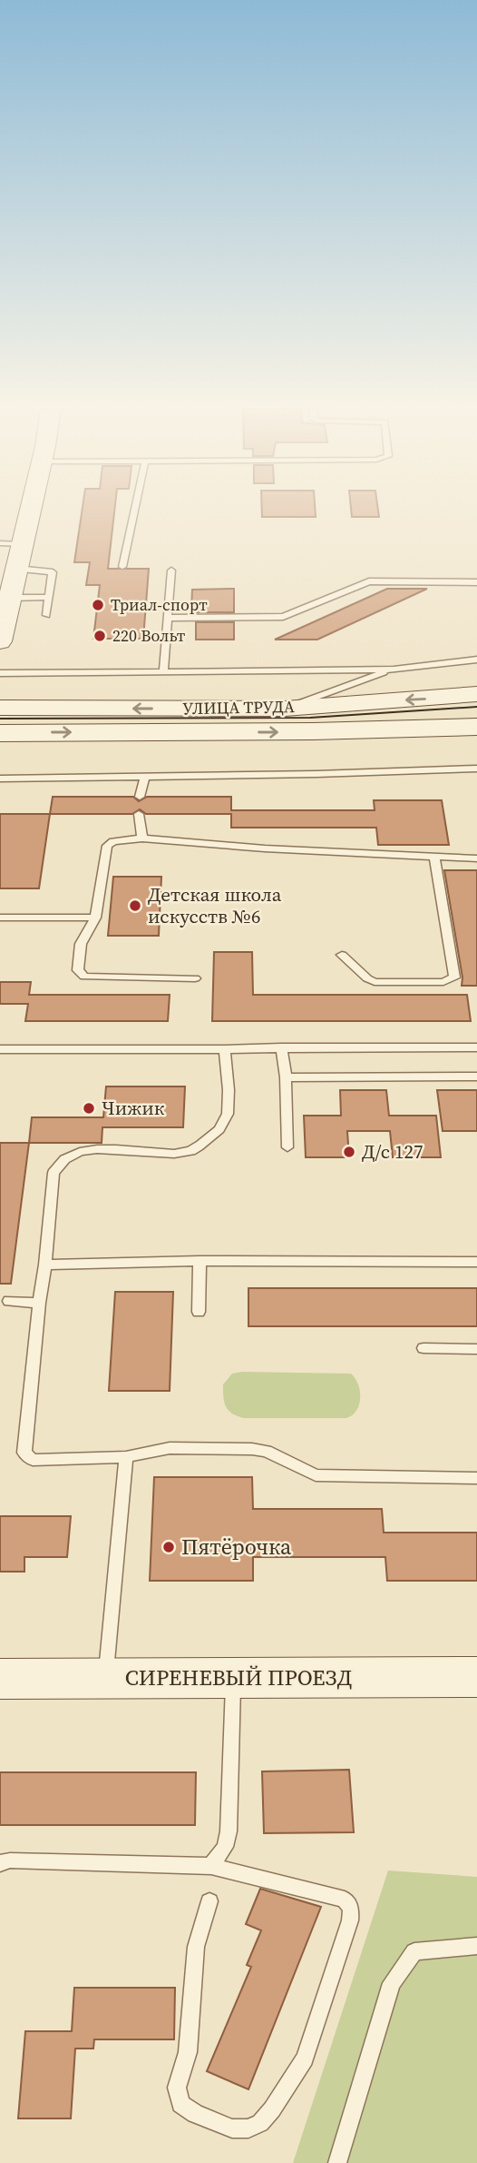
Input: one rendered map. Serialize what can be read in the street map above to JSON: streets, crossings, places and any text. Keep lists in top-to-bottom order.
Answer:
{
  "streets": {
    "main road": ["УЛИЦА ТРУДА", "СИРЕНЕВЫЙ ПРОЕЗД"]
  },
  "places": [
    "Триал-спорт",
    "220 Вольт",
    "Детская школа искусств №6",
    "Чижик",
    "Д/с 127",
    "Пятёрочка"
  ]
}
